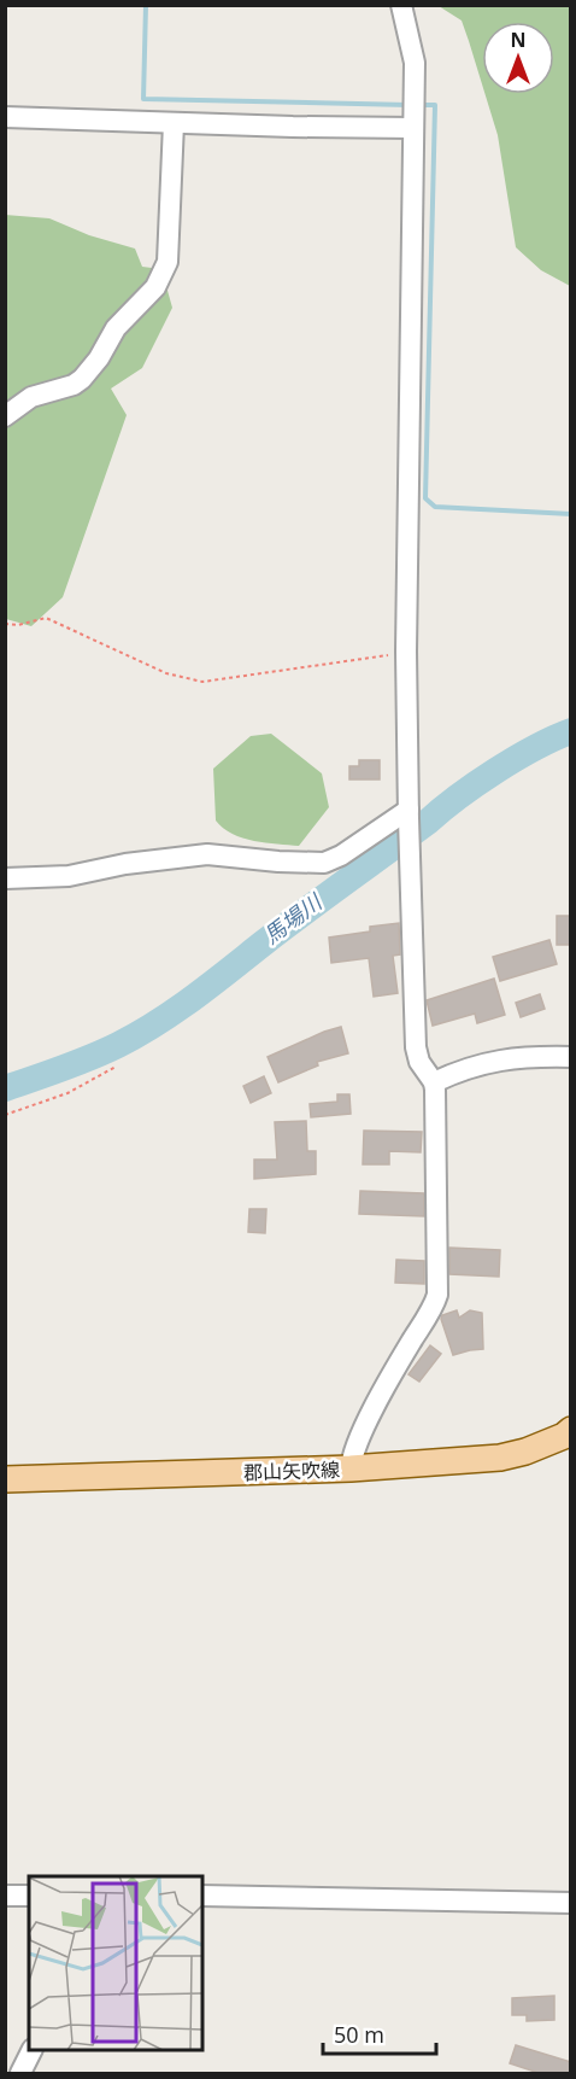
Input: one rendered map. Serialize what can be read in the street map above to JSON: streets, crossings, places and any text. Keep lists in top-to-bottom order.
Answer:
{
  "streets": {
    "main road": ["郡山矢吹線"]
  },
  "water": ["馬場川"],
  "scale_bar": "50 m",
  "north": "top"
}
